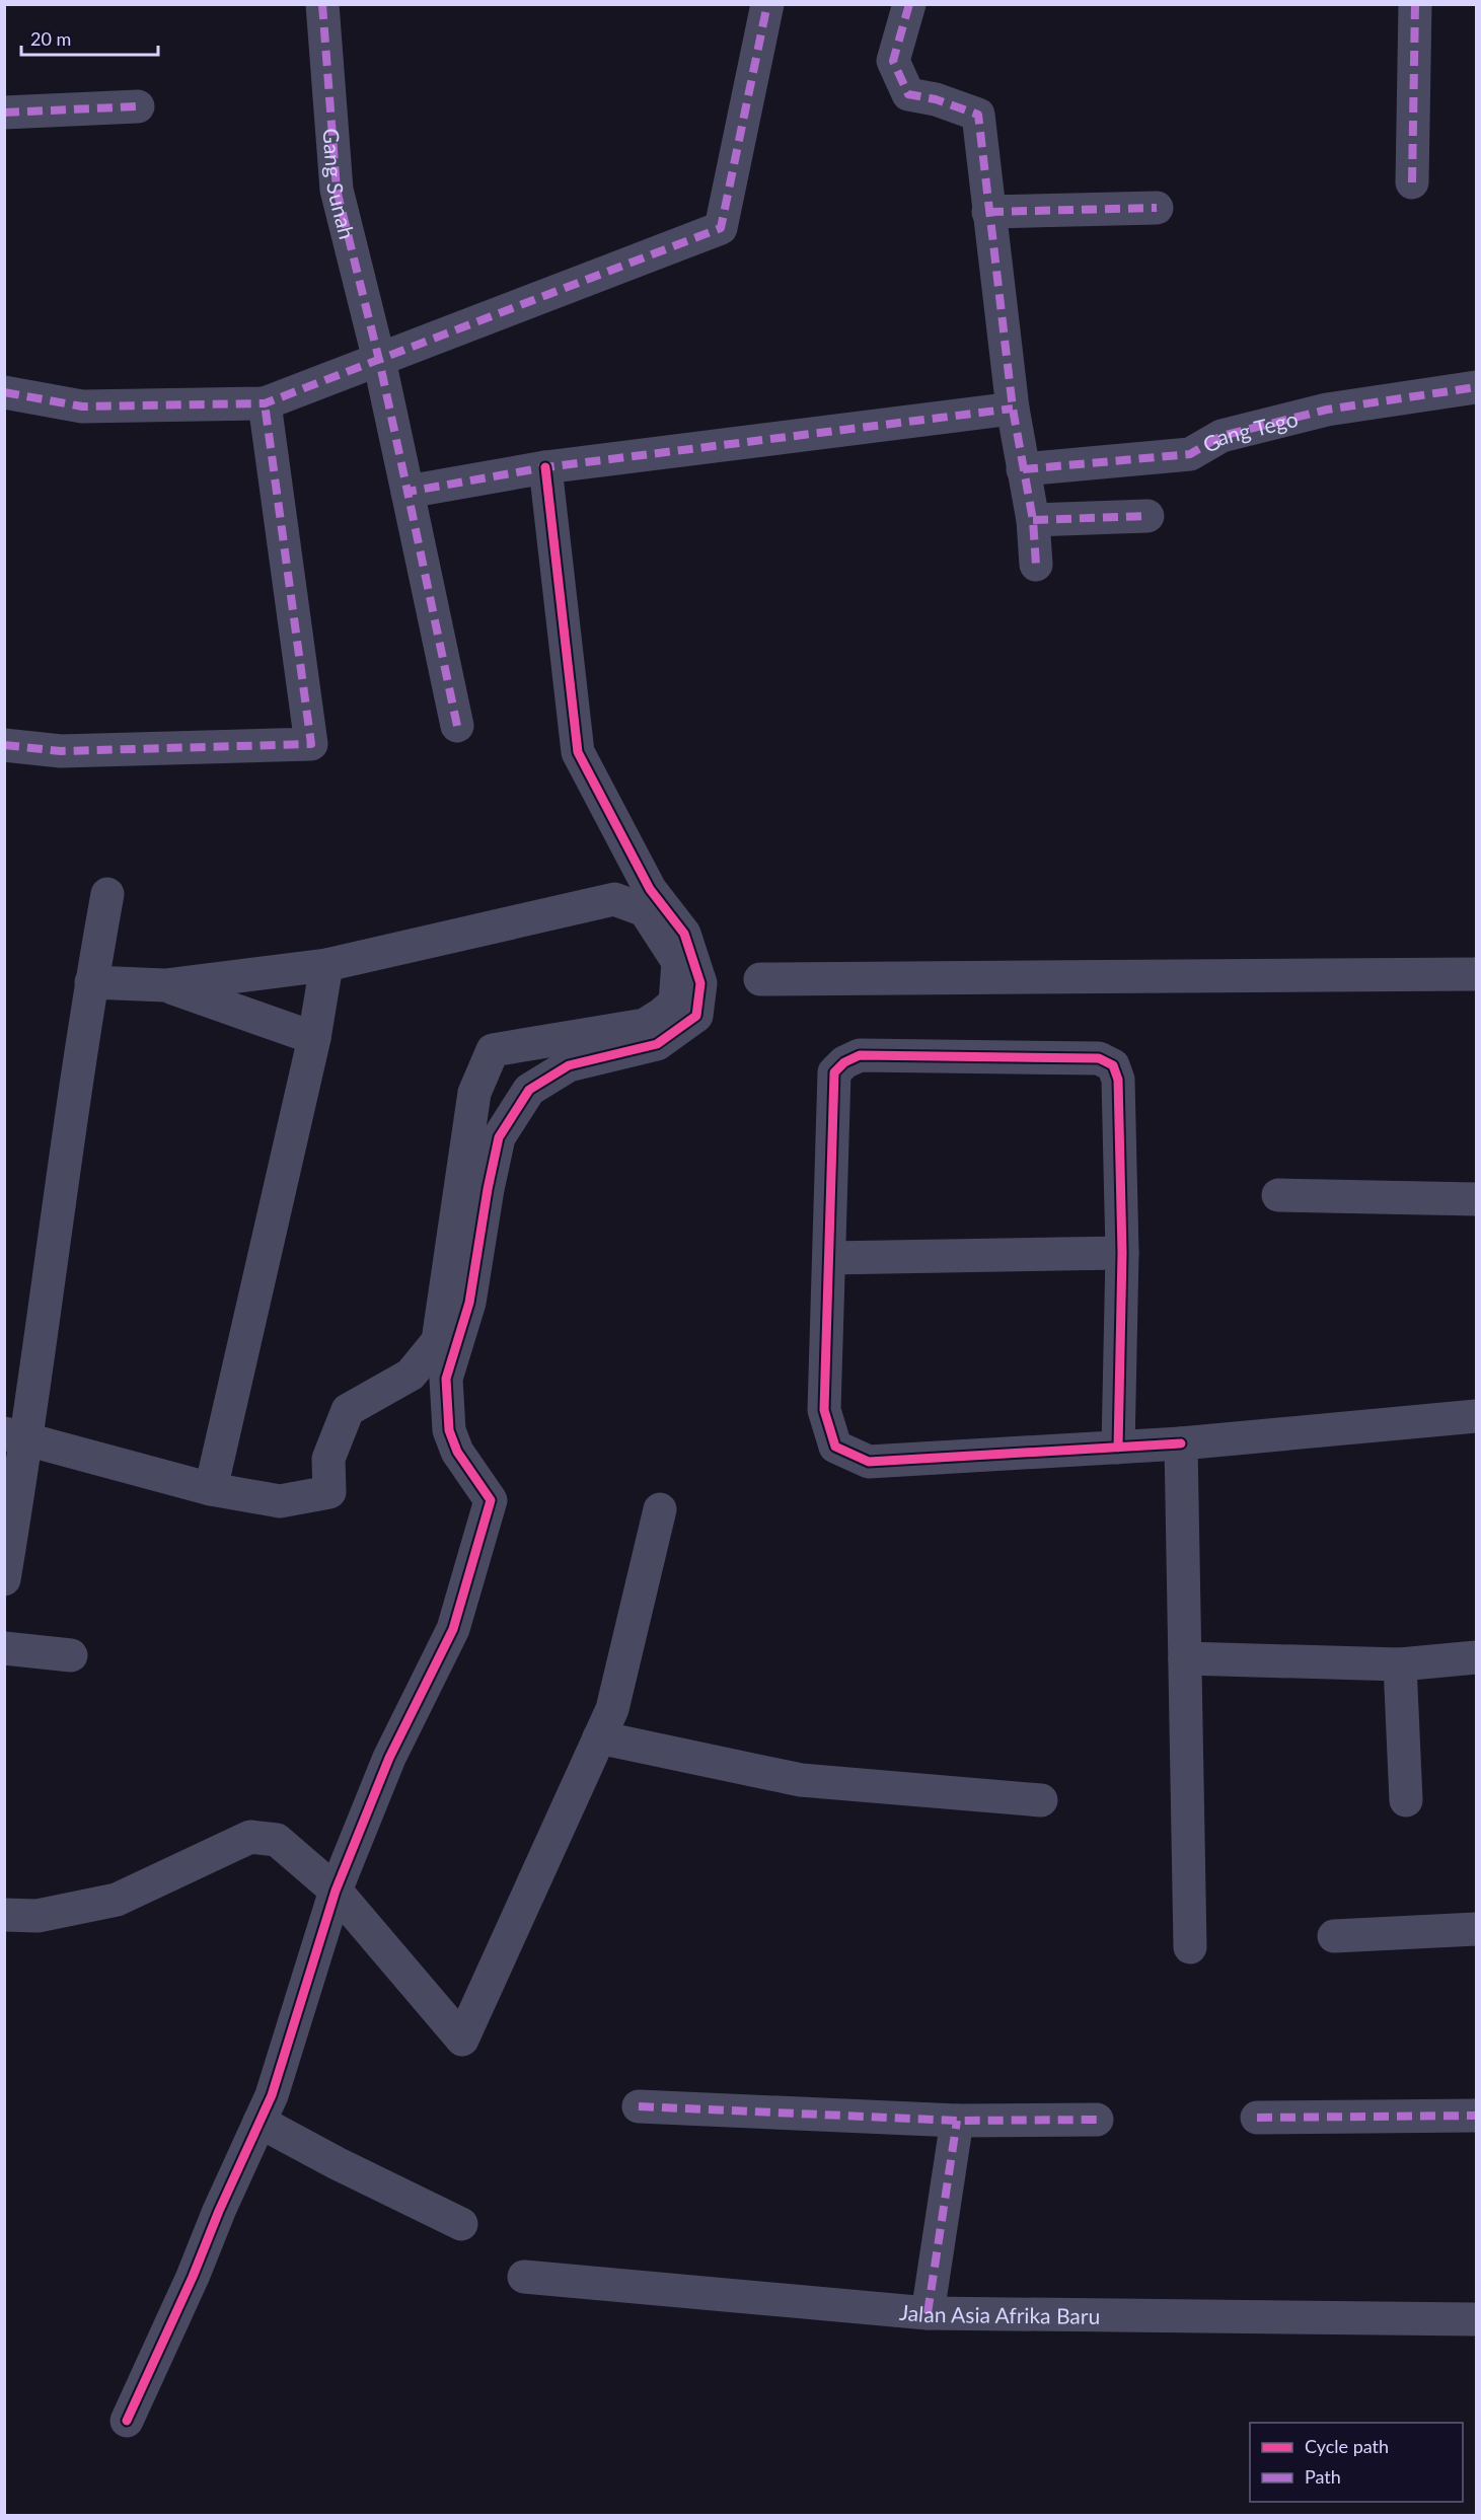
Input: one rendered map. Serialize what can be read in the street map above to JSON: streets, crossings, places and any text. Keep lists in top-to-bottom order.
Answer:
{
  "streets": {
    "street": ["Gang Sunah", "Gang Tego", "Jalan Asia Afrika Baru"]
  },
  "legend": ["Cycle path", "Path"],
  "scale_bar": "20 m"
}
